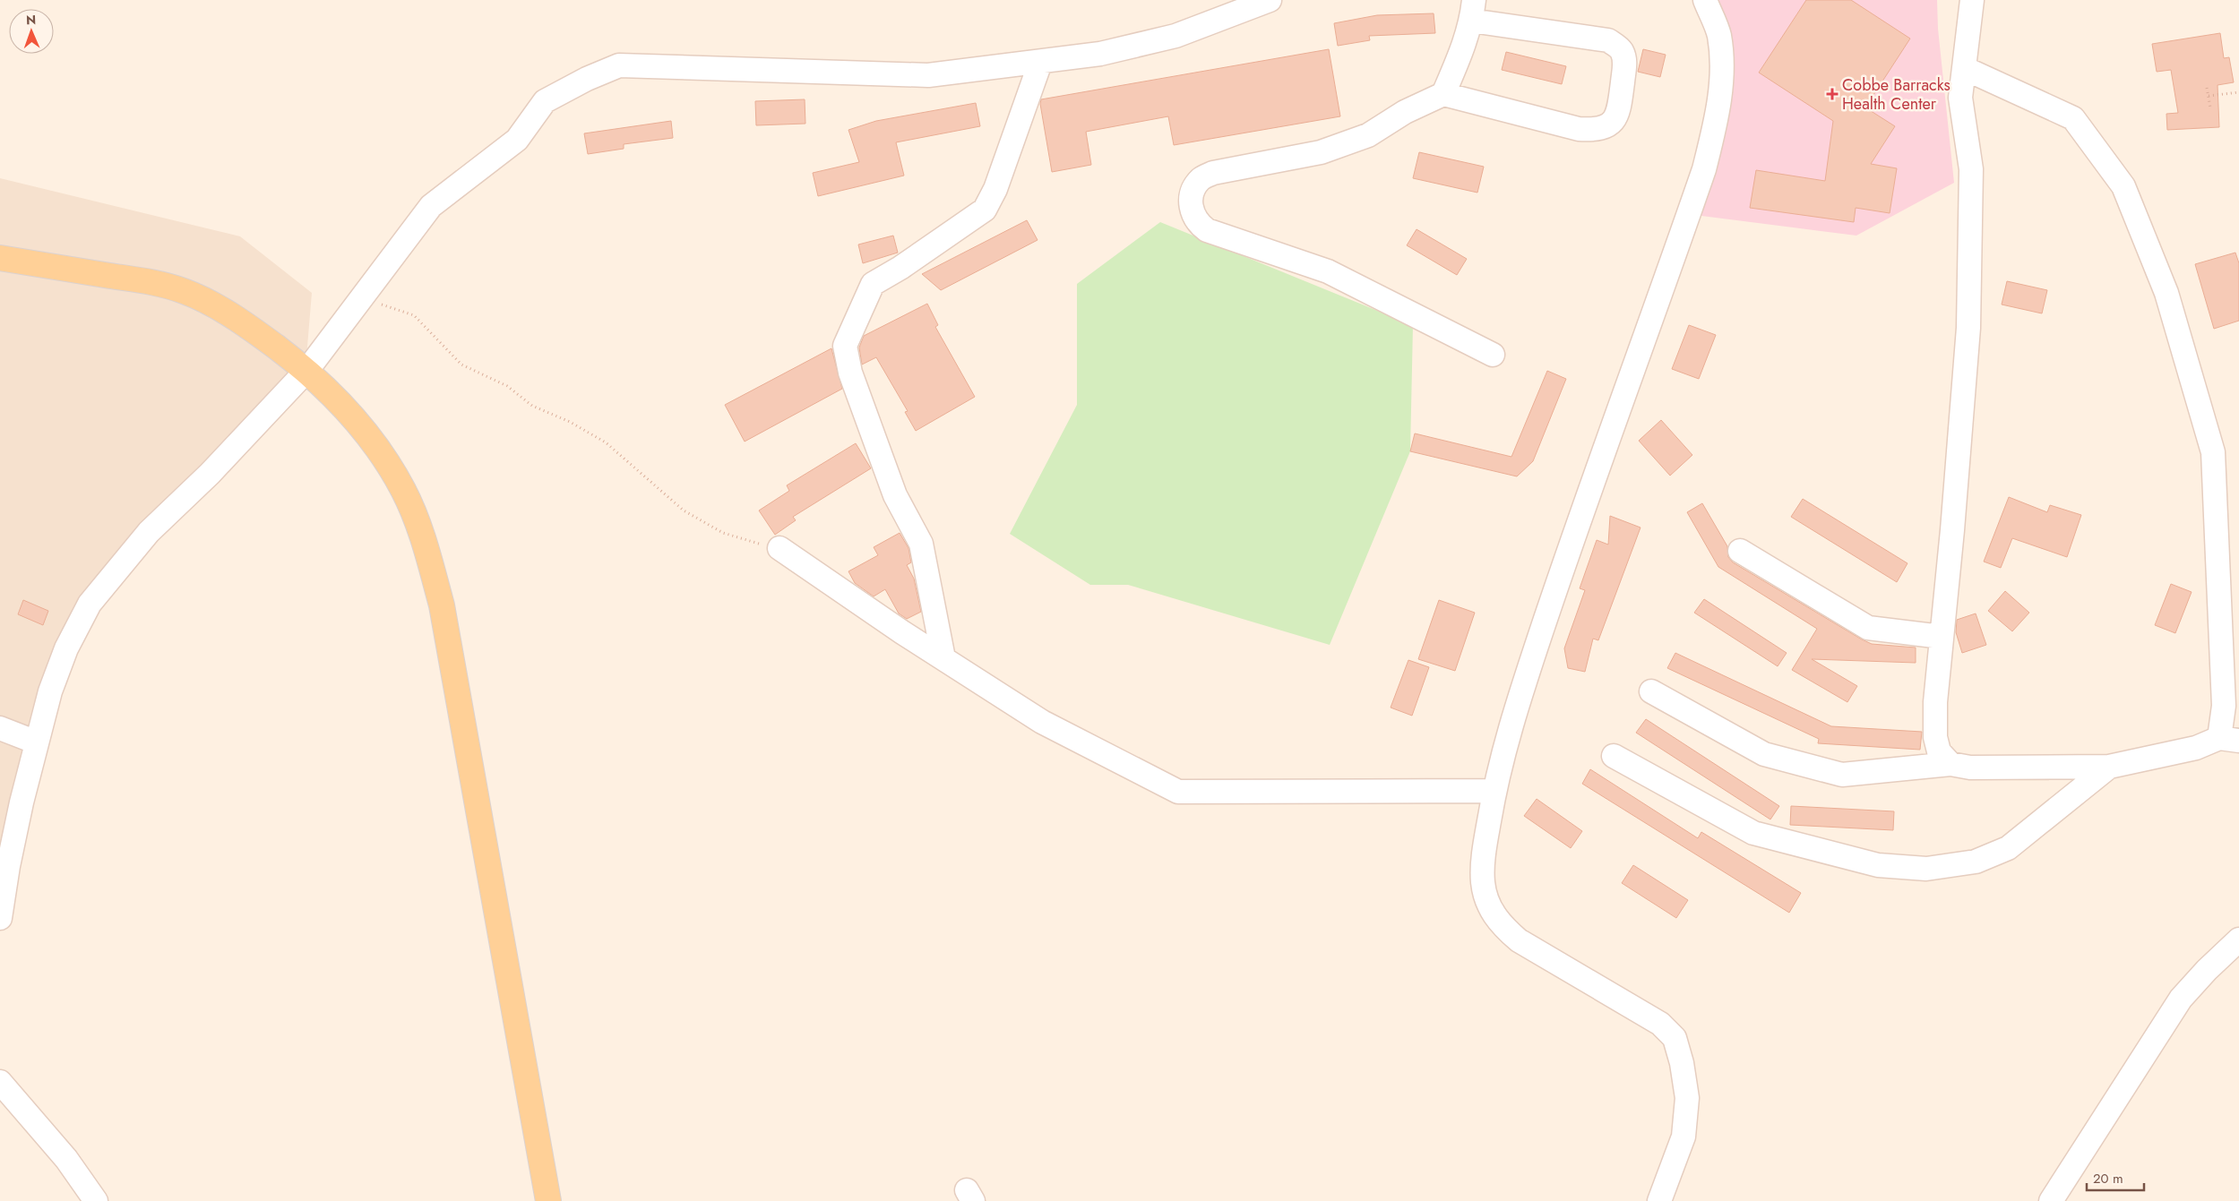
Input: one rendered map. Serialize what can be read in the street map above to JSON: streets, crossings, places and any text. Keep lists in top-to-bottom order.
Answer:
{
  "places": {
    "health": ["Cobbe Barracks Health Center"]
  },
  "scale_bar": "20 m",
  "north": "top"
}
